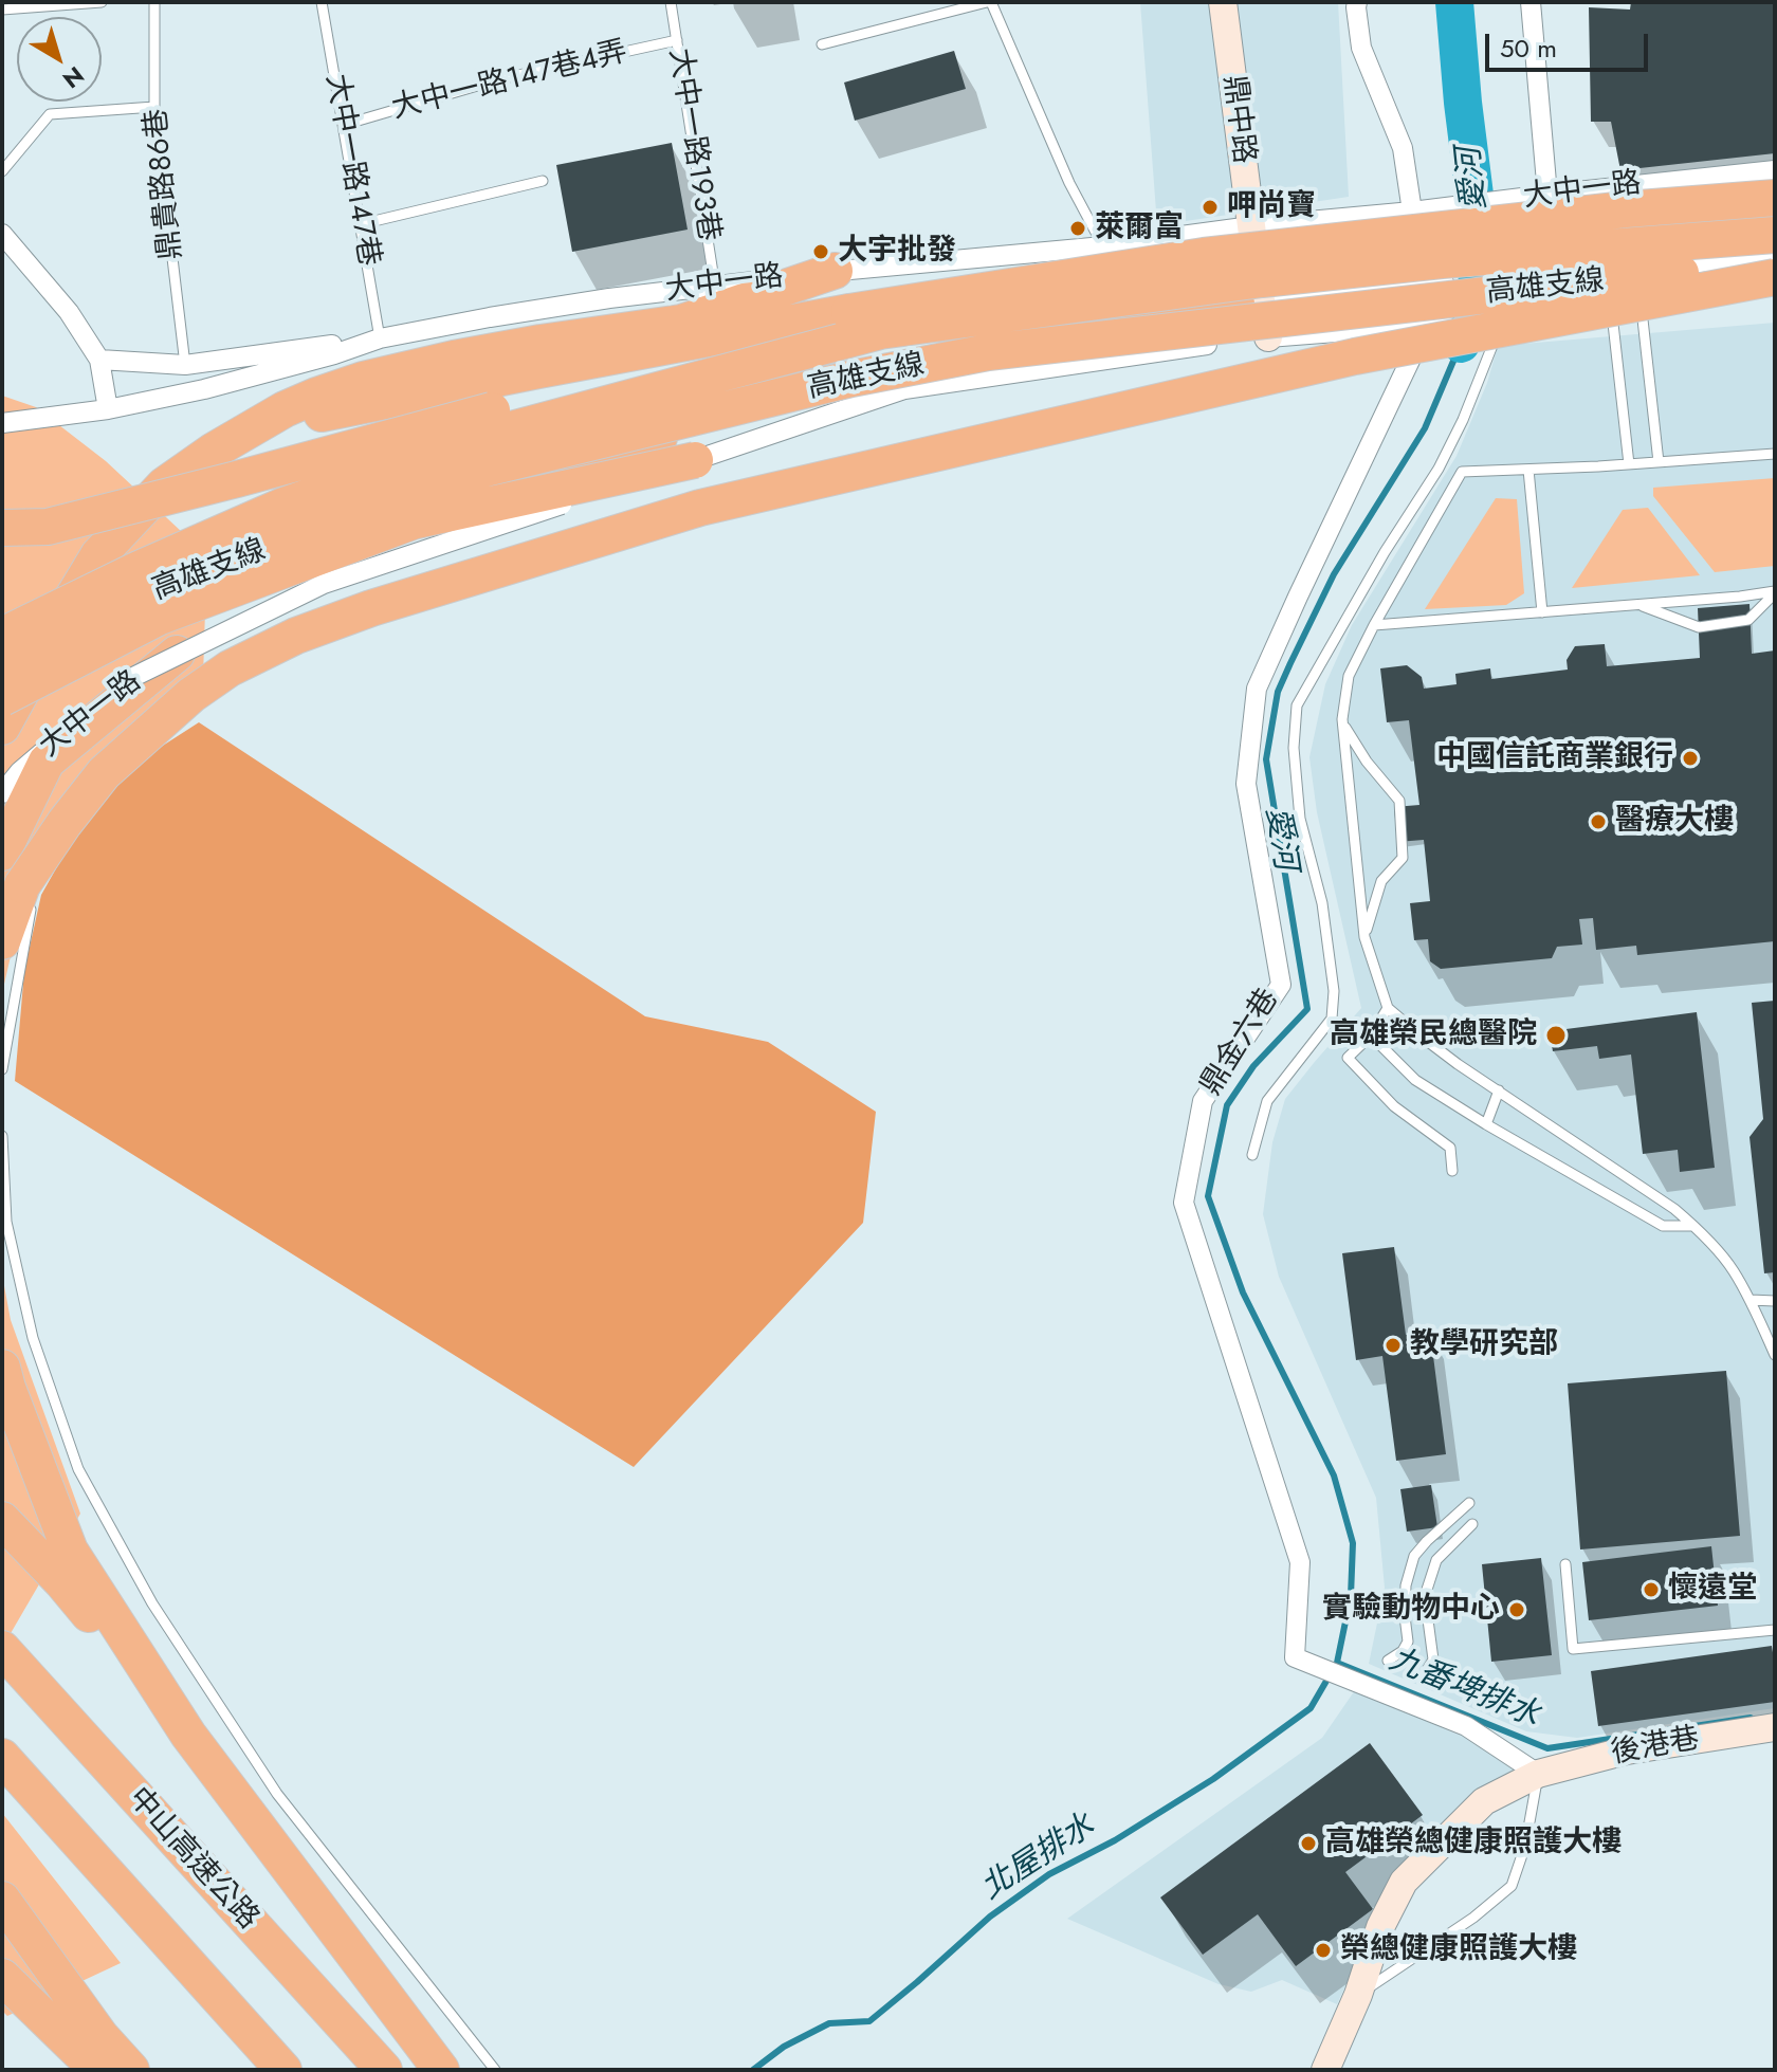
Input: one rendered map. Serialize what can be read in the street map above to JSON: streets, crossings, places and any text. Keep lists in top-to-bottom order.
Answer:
{
  "streets": {
    "highway": ["高雄支線", "中山高速公路"],
    "street": [
      "鼎中路",
      "大中一路",
      "鼎金六巷",
      "後港巷"
    ],
    "lane": [
      "大中一路147巷4弄",
      "大中一路193巷",
      "大中一路147巷",
      "鼎貴路86巷"
    ]
  },
  "crossings": [
    ["大中一路147巷4弄", "大中一路193巷"],
    ["大中一路147巷4弄", "大中一路147巷"],
    ["鼎中路", "大中一路"],
    ["大中一路193巷", "大中一路"],
    ["大中一路147巷", "大中一路"],
    ["大中一路", "鼎金六巷"],
    ["鼎金六巷", "後港巷"]
  ],
  "water": ["愛河", "九番埤排水", "北屋排水"],
  "places": [
    "呷尚寶",
    "萊爾富",
    "大宇批發",
    "中國信託商業銀行",
    "醫療大樓",
    "高雄榮民總醫院",
    "教學研究部",
    "懷遠堂",
    "實驗動物中心",
    "高雄榮總健康照護大樓",
    "榮總健康照護大樓"
  ],
  "scale_bar": "50 m",
  "north": "bottom right"
}
